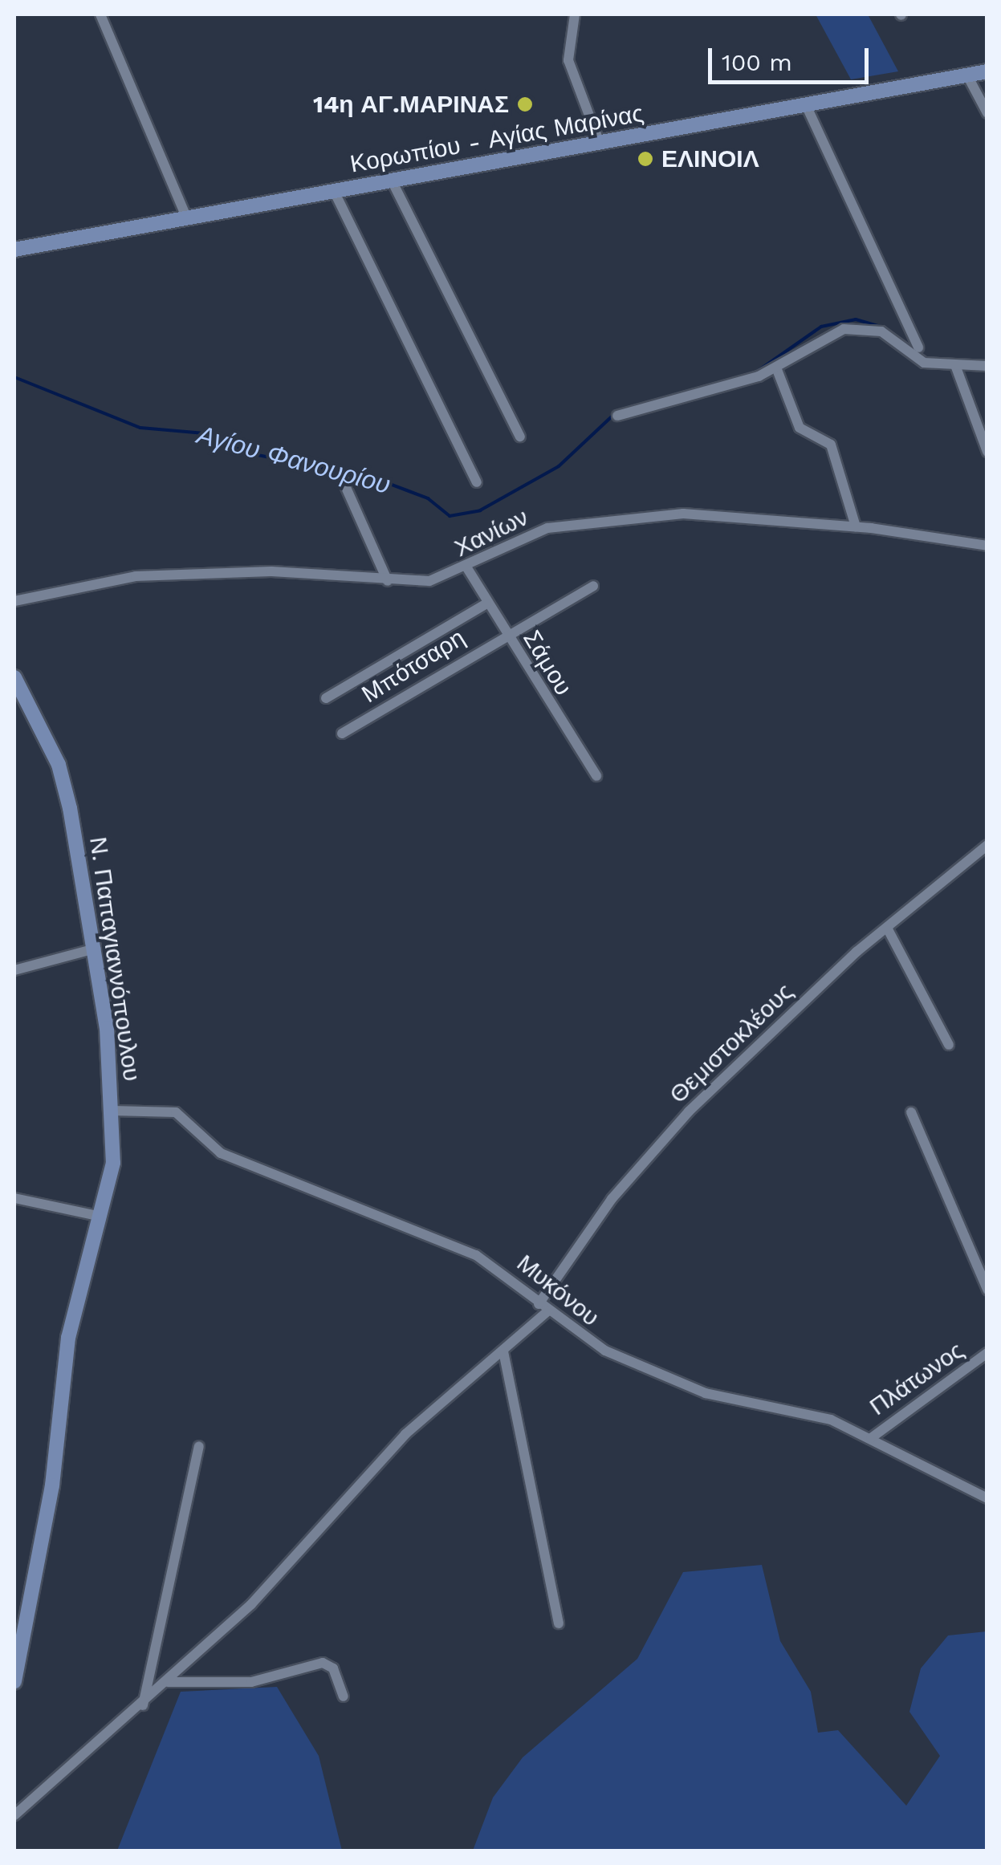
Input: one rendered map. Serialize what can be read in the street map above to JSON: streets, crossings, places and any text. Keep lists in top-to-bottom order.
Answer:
{
  "streets": {
    "street": [
      "Κορωπίου - Αγίας Μαρίνας",
      "Χανίων",
      "Σάμου",
      "Μπότσαρη",
      "Ν. Παπαγιαννόπουλου",
      "Θεμιστοκλέους",
      "Μυκόνου",
      "Πλάτωνος"
    ]
  },
  "crossings": [
    ["Χανίων", "Σάμου"],
    ["Σάμου", "Μπότσαρη"],
    ["Ν. Παπαγιαννόπουλου", "Μυκόνου"],
    ["Θεμιστοκλέους", "Μυκόνου"],
    ["Μυκόνου", "Πλάτωνος"]
  ],
  "water": ["Αγίου Φανουρίου"],
  "places": ["14η ΑΓ.ΜΑΡΙΝΑΣ", "ΕΛΙΝΟΙΛ"],
  "scale_bar": "100 m"
}
